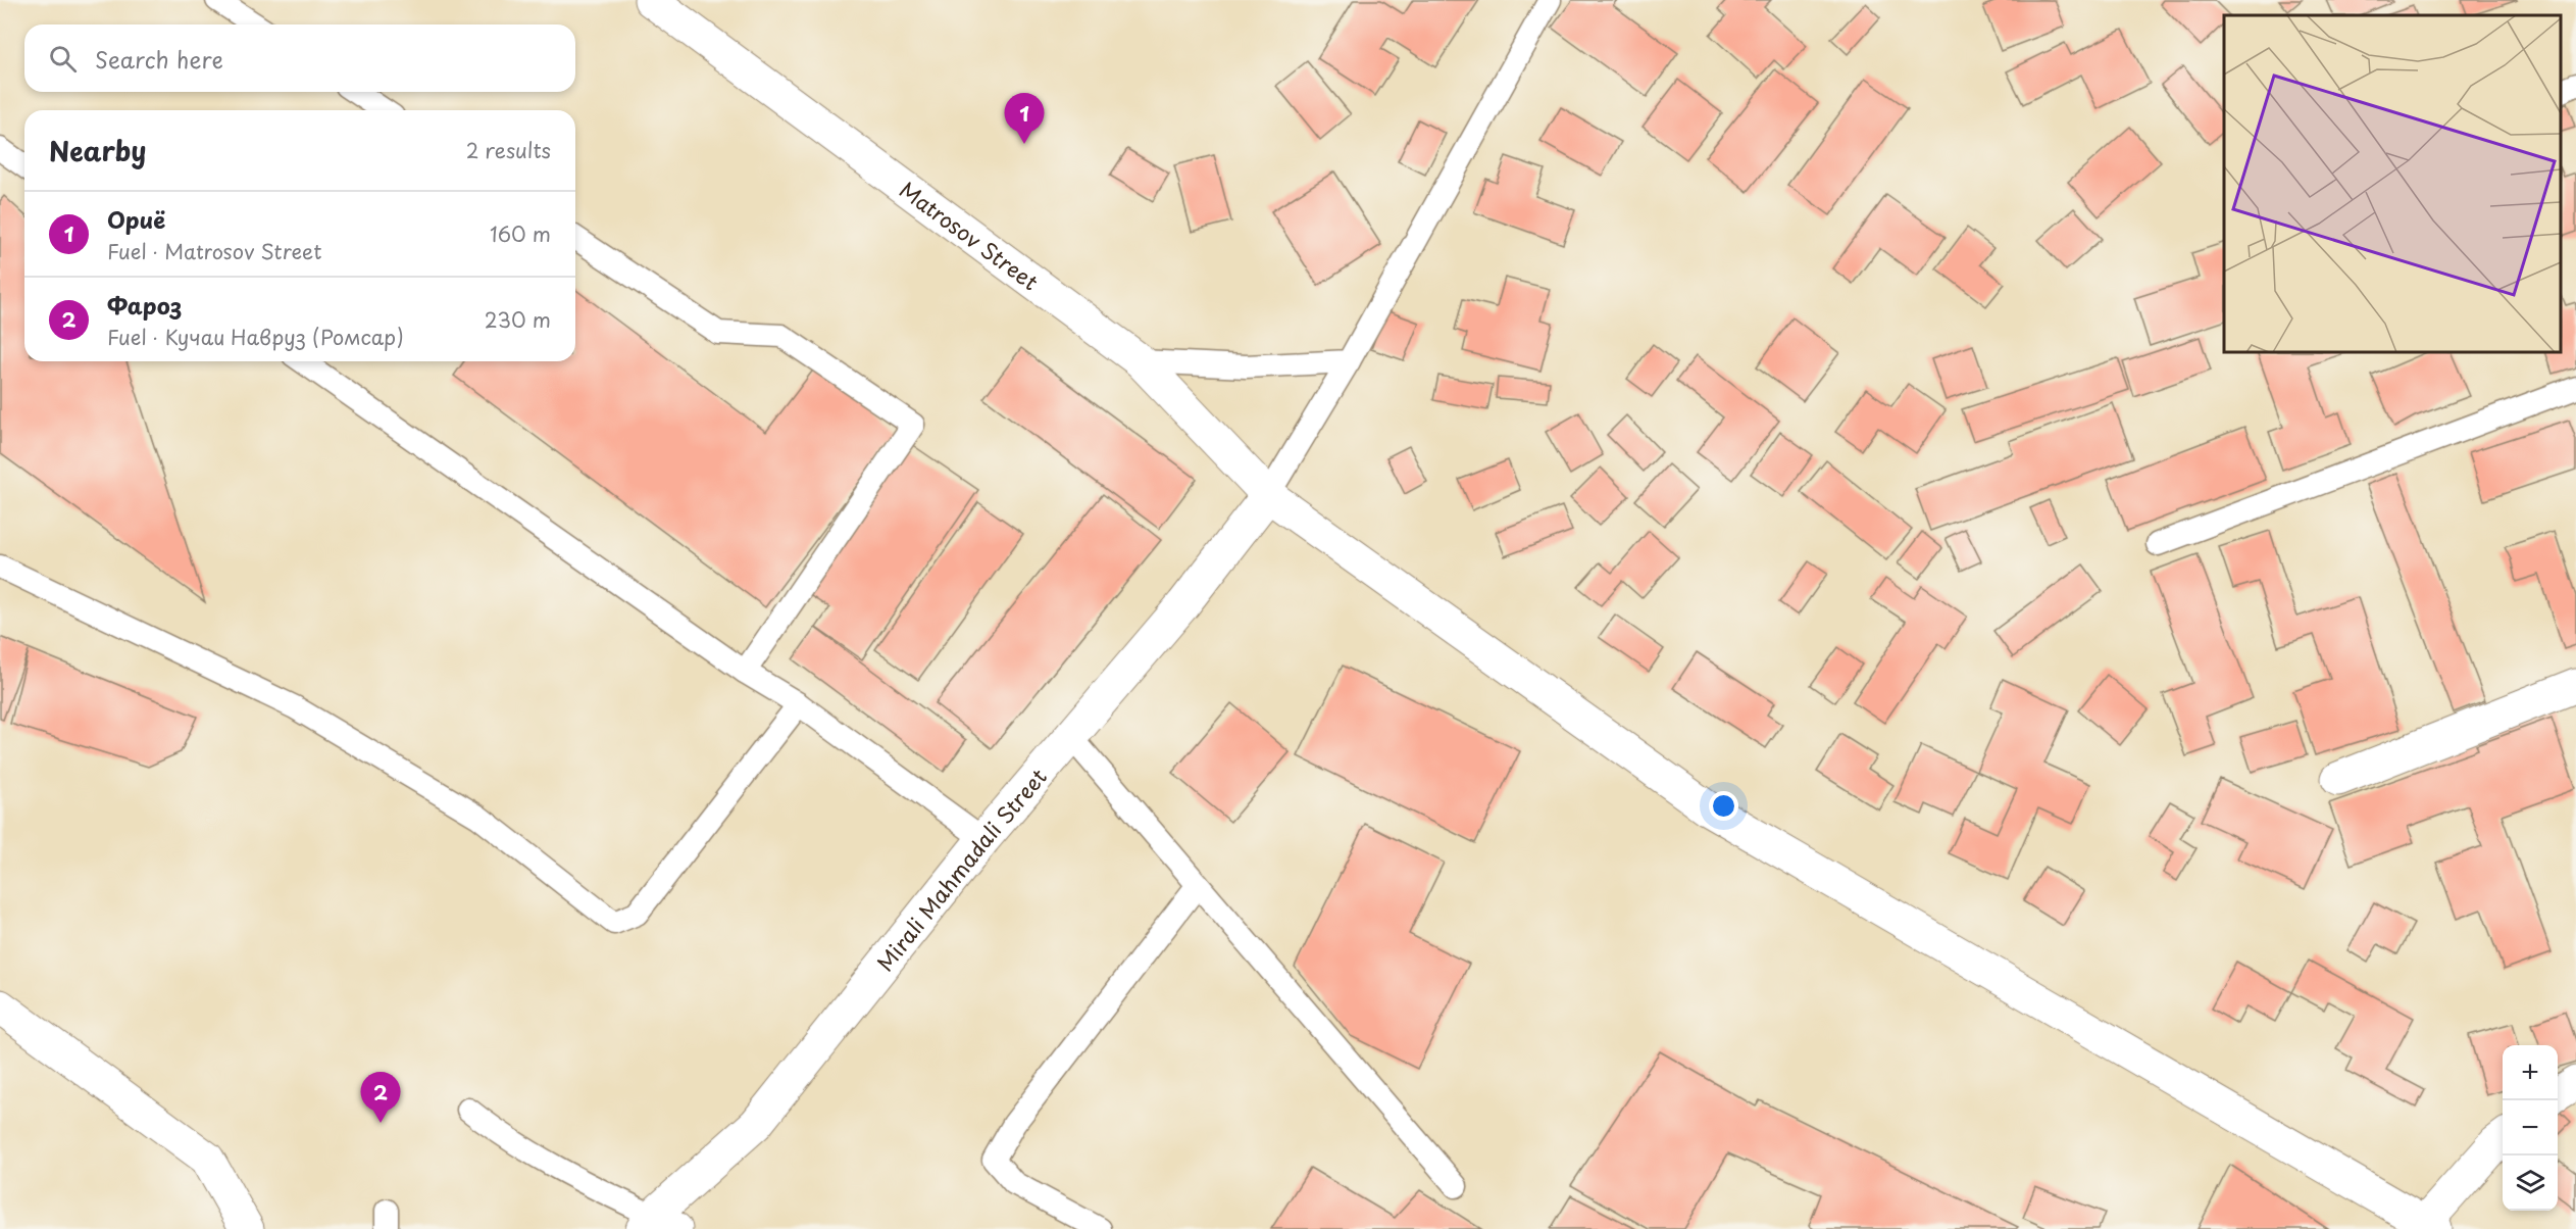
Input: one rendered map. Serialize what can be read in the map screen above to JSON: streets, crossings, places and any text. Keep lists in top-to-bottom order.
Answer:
{
  "streets": {
    "street": ["Matrosov Street", "Mirali Mahmadali Street"]
  },
  "crossings": [
    ["Matrosov Street", "Mirali Mahmadali Street"]
  ],
  "page": {
    "search": "Search here",
    "pins": ["1", "2"],
    "heading": ["Nearby", "2 results"],
    "list": [
      {
        "mark": "1",
        "name": "Ориё",
        "note": "Fuel · Matrosov Street",
        "value": "160 m"
      },
      {
        "mark": "2",
        "name": "Фароз",
        "note": "Fuel · Кучаи Навруз (Ромсар)",
        "value": "230 m"
      }
    ],
    "map_buttons": ["+", "−"]
  }
}
